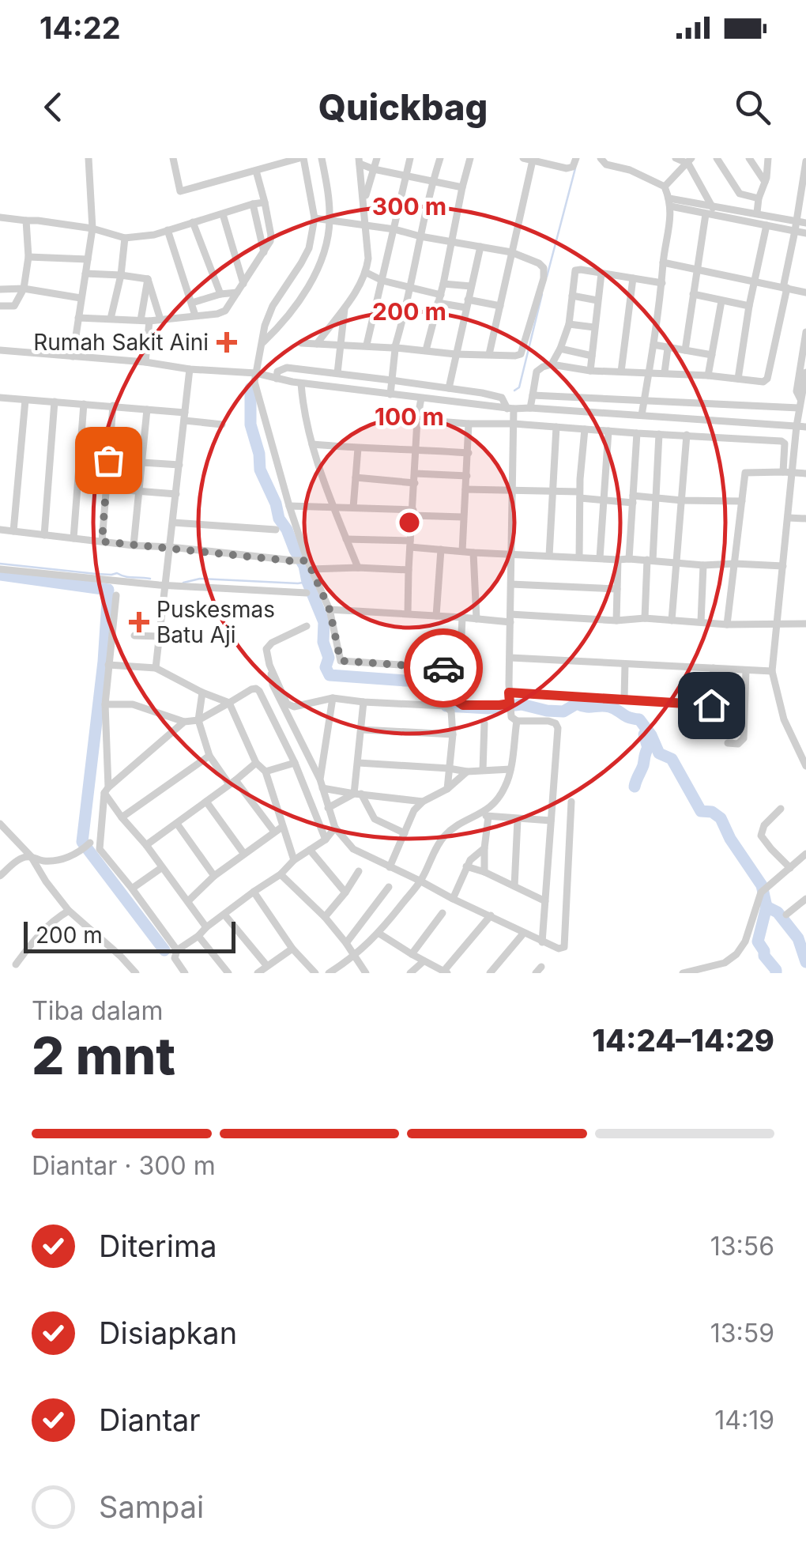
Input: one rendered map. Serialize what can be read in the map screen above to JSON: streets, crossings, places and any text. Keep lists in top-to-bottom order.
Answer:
{
  "places": {
    "health": ["Rumah Sakit Aini", "Puskesmas Batu Aji"]
  },
  "scale_bar": "200 m",
  "page": {
    "status": "14:22",
    "header": "Quickbag",
    "scale": "200 m",
    "heading": ["2 mnt", "Tiba dalam", "14:24–14:29"],
    "bar": "Diantar · 300 m",
    "list": [
      ["Diterima", "13:56"],
      ["Disiapkan", "13:59"],
      ["Diantar", "14:19"],
      "Sampai"
    ]
  },
  "rings": ["300 m", "200 m", "100 m"]
}
